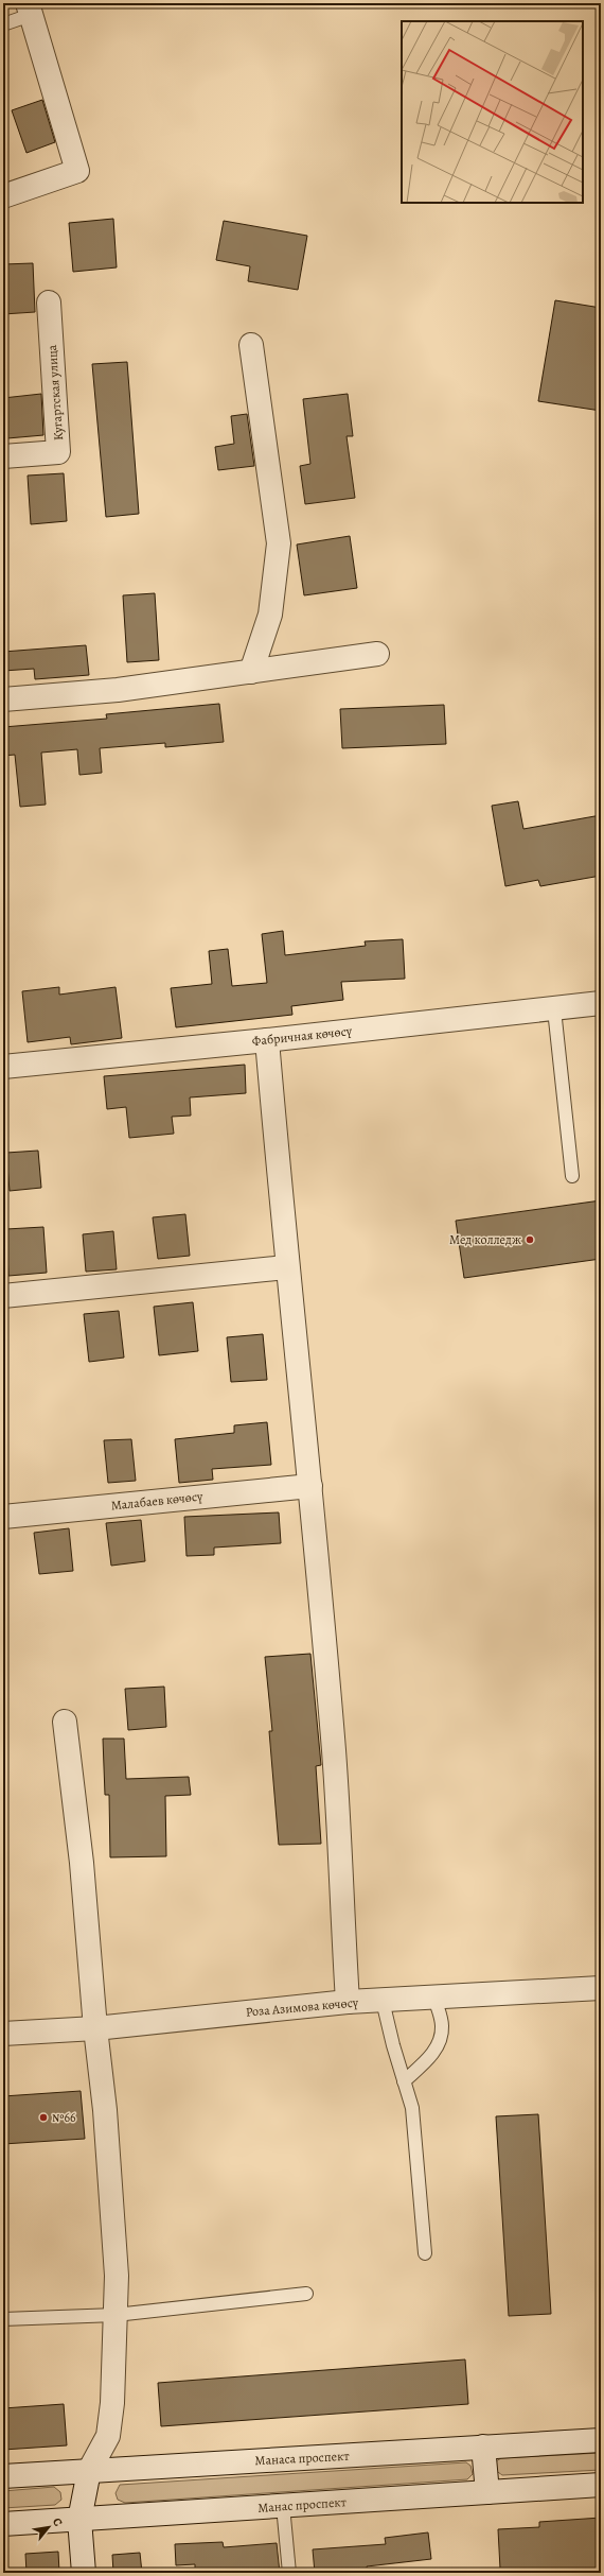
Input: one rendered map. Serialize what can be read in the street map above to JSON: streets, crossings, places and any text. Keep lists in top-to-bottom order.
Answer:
{
  "streets": {
    "street": [
      "Кугартская улица",
      "Фабричная көчөсү",
      "Малабаев көчөсү",
      "Роза Азимова көчөсү",
      "Манаса проспект",
      "Манас проспект"
    ]
  },
  "places": ["Мед колледж", "№66"],
  "north": "top right"
}
